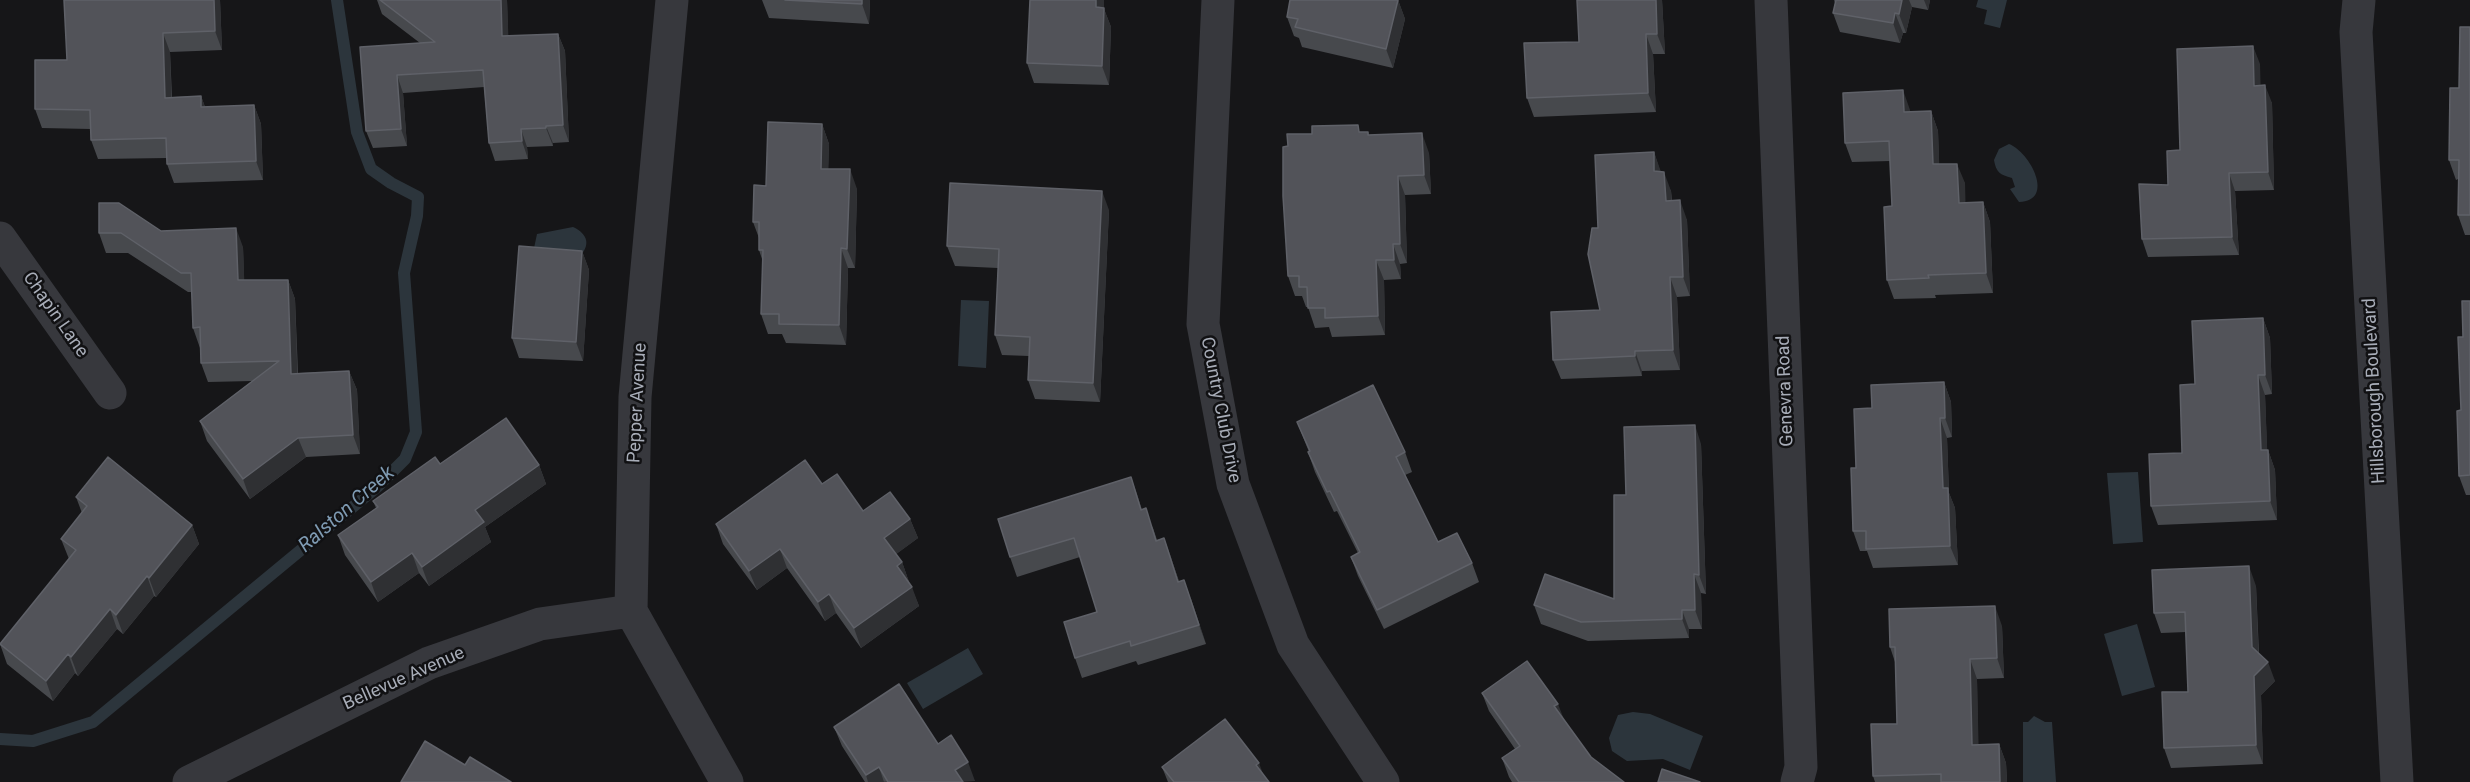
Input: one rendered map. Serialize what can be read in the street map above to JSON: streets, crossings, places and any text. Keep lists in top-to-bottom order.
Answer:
{
  "streets": {
    "street": [
      "Chapin Lane",
      "Genevra Road",
      "Hillsborough Boulevard",
      "Pepper Avenue",
      "Country Club Drive",
      "Bellevue Avenue"
    ]
  },
  "crossings": [
    ["Pepper Avenue", "Bellevue Avenue"]
  ],
  "water": ["Ralston Creek"]
}
